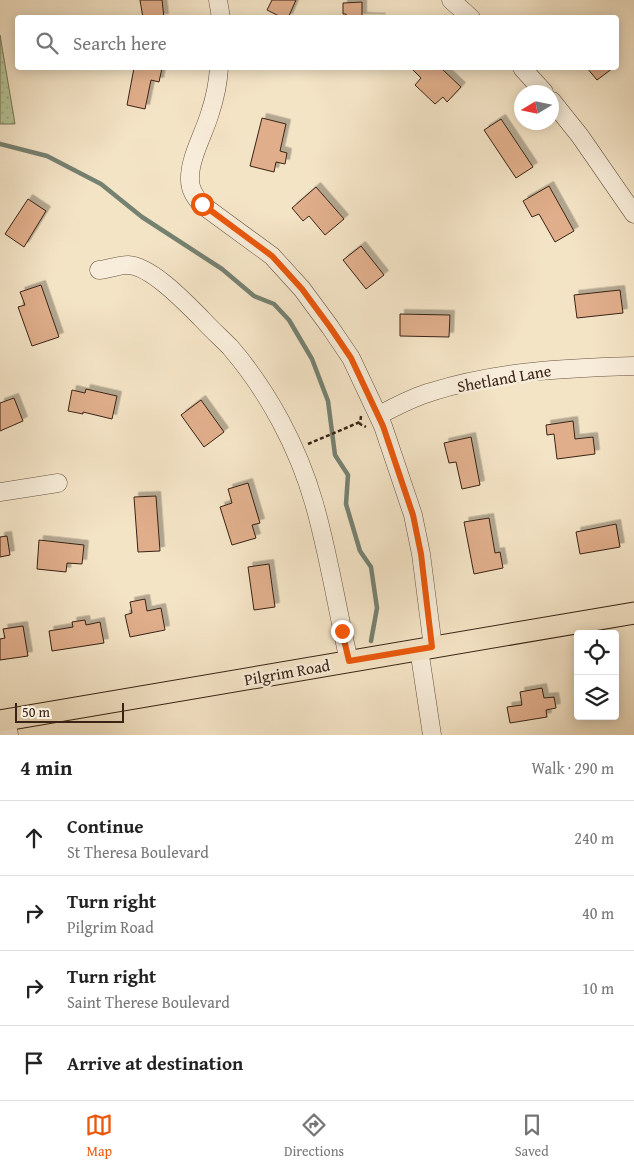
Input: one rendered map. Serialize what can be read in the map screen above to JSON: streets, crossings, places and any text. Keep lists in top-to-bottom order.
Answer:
{
  "streets": {
    "main road": ["Pilgrim Road"],
    "street": ["Shetland Lane"]
  },
  "scale_bar": "50 m",
  "north": "left",
  "page": {
    "search": "Search here",
    "scale": "50 m",
    "heading": ["4 min", "Walk · 290 m"],
    "list": [
      ["Continue", "St Theresa Boulevard", "240 m"],
      ["Turn right", "Pilgrim Road", "40 m"],
      ["Turn right", "Saint Therese Boulevard", "10 m"],
      "Arrive at destination"
    ],
    "nav": ["Map", "Directions", "Saved"]
  }
}
